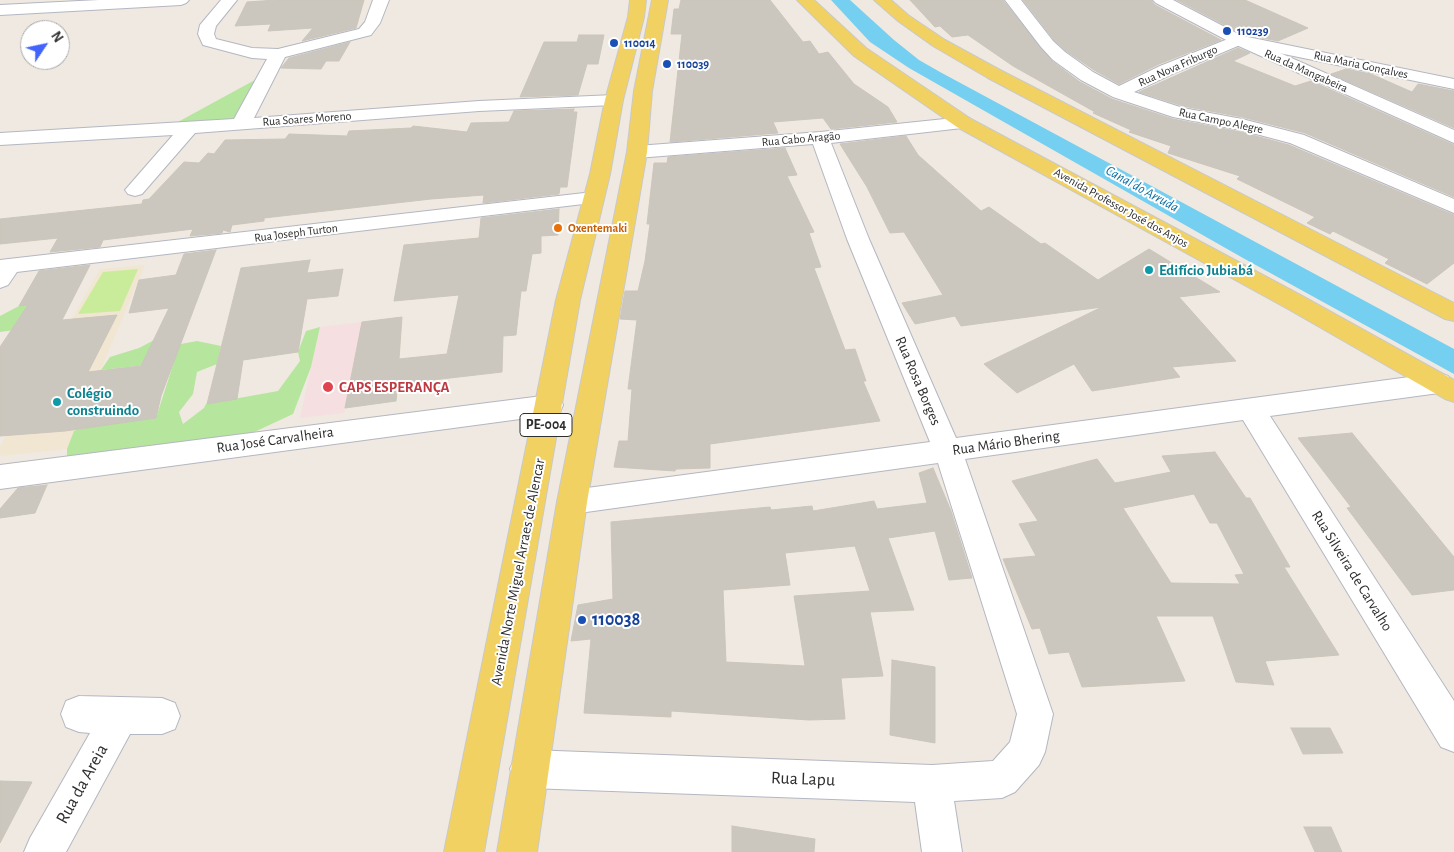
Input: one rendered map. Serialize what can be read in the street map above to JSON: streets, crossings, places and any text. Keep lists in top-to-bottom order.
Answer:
{
  "streets": {
    "main road": ["Avenida Professor José dos Anjos", "PE-004", "Avenida Norte Miguel Arraes de Alencar"],
    "street": [
      "Rua Maria Gonçalves",
      "Rua Nova Friburgo",
      "Rua da Mangabeira",
      "Rua Soares Moreno",
      "Rua Campo Alegre",
      "Rua Cabo Aragão",
      "Rua Joseph Turton",
      "Rua Rosa Borges",
      "Rua José Carvalheira",
      "Rua Mário Bhering",
      "Rua Silveira de Carvalho",
      "Rua Lapu",
      "Rua da Areia"
    ]
  },
  "crossings": [
    ["Rua Maria Gonçalves", "Rua Nova Friburgo"],
    ["Rua Maria Gonçalves", "Rua da Mangabeira"],
    ["Rua Nova Friburgo", "Rua da Mangabeira"],
    ["Rua Nova Friburgo", "Rua Campo Alegre"],
    ["Rua Soares Moreno", "Avenida Norte Miguel Arraes de Alencar"],
    ["Rua Cabo Aragão", "Avenida Professor José dos Anjos"],
    ["Rua Cabo Aragão", "Rua Rosa Borges"],
    ["Rua Cabo Aragão", "PE-004"],
    ["Avenida Professor José dos Anjos", "Rua Mário Bhering"],
    ["Rua Joseph Turton", "Avenida Norte Miguel Arraes de Alencar"],
    ["Rua Rosa Borges", "Rua Mário Bhering"],
    ["Rua Rosa Borges", "Rua Lapu"],
    ["PE-004", "Rua Mário Bhering"],
    ["PE-004", "Rua Lapu"],
    ["Rua José Carvalheira", "Avenida Norte Miguel Arraes de Alencar"],
    ["Rua Mário Bhering", "Rua Silveira de Carvalho"]
  ],
  "water": ["Canal do Arruda"],
  "places": [
    "110239",
    "110014",
    "110039",
    "Oxentemaki",
    "Edifício Jubiabá",
    "CAPS ESPERANÇA",
    "Colégio construindo",
    "110038"
  ],
  "north": "top right"
}
